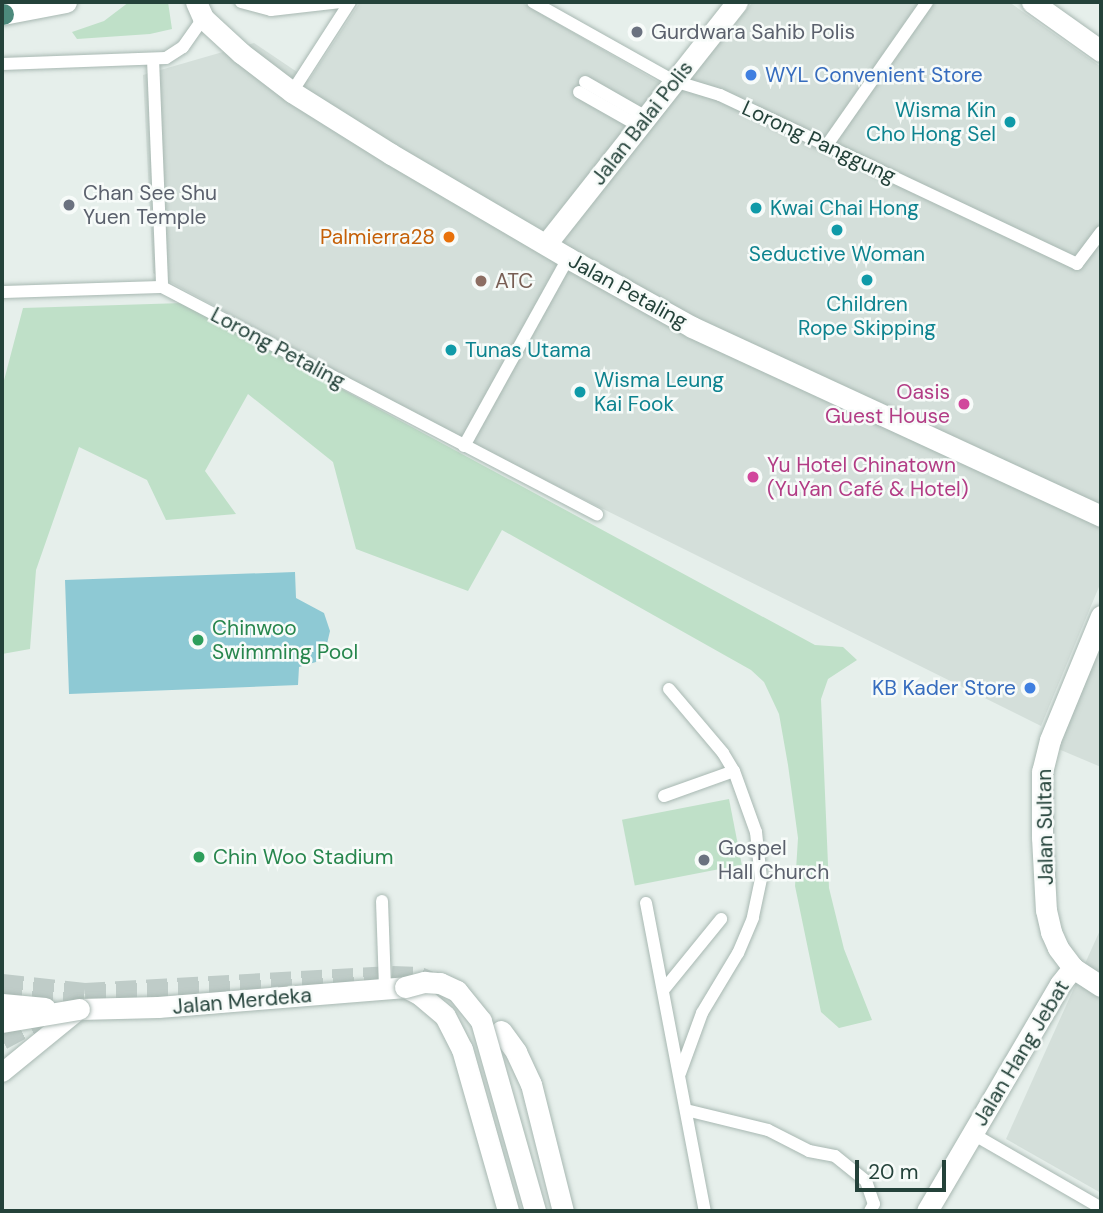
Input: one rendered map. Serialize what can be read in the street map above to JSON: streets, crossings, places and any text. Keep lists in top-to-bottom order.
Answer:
{
  "streets": {
    "street": [
      "Jalan Balai Polis",
      "Jalan Petaling",
      "Jalan Sultan",
      "Jalan Merdeka",
      "Jalan Hang Jebat"
    ],
    "lane": ["Lorong Panggung", "Lorong Petaling"]
  },
  "crossings": [
    ["Jalan Balai Polis", "Lorong Panggung"],
    ["Jalan Balai Polis", "Jalan Petaling"],
    ["Jalan Sultan", "Jalan Hang Jebat"]
  ],
  "places": [
    "Gurdwara Sahib Polis",
    "WYL Convenient Store",
    "Wisma Kin Cho Hong Sel",
    "Chan See Shu Yuen Temple",
    "Kwai Chai Hong",
    "Seductive Woman",
    "Palmierra28",
    "Children Rope Skipping",
    "ATC",
    "Tunas Utama",
    "Wisma Leung Kai Fook",
    "Oasis Guest House",
    "Yu Hotel Chinatown (YuYan Café & Hotel)",
    "Chinwoo Swimming Pool",
    "KB Kader Store",
    "Chin Woo Stadium",
    "Gospel Hall Church"
  ],
  "scale_bar": "20 m"
}
